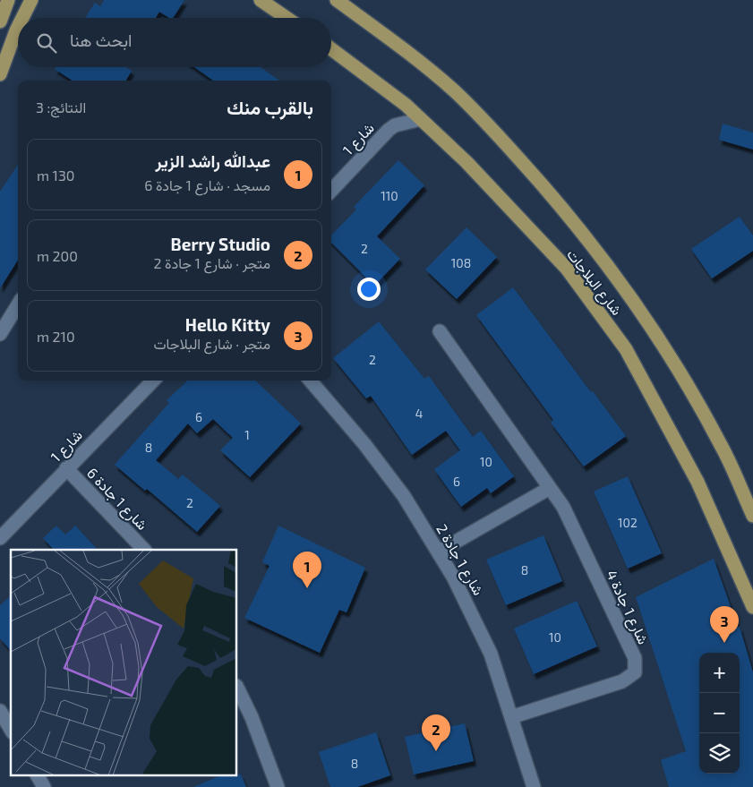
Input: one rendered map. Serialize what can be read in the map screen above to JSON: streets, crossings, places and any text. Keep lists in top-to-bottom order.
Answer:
{
  "streets": {
    "main road": ["شارع البلاجات"],
    "street": [
      "شارع 1",
      "شارع 1 جادة 6",
      "شارع 1 جادة 2",
      "شارع 1 جادة 4"
    ]
  },
  "crossings": [
    ["شارع 1", "شارع البلاجات"],
    ["شارع 1", "شارع 1 جادة 6"],
    ["شارع 1 جادة 2", "شارع 1 جادة 4"]
  ],
  "house_numbers": [
    "110",
    "2",
    "108",
    "2",
    "4",
    "6",
    "1",
    "8",
    "10",
    "6",
    "2",
    "102",
    "8",
    "10",
    "8"
  ],
  "page": {
    "search": "ابحث هنا",
    "heading": ["بالقرب منك", "النتائج: 3"],
    "list": [
      {
        "mark": "1",
        "name": "عبدالله راشد الزير",
        "note": "مسجد · شارع 1 جادة 6",
        "value": "130 m"
      },
      {
        "mark": "2",
        "name": "Berry Studio",
        "note": "متجر · شارع 1 جادة 2",
        "value": "200 m"
      },
      {
        "mark": "3",
        "name": "Hello Kitty",
        "note": "متجر · شارع البلاجات",
        "value": "210 m"
      }
    ],
    "pins": ["1", "3", "2"],
    "map_buttons": ["+", "−"]
  }
}
